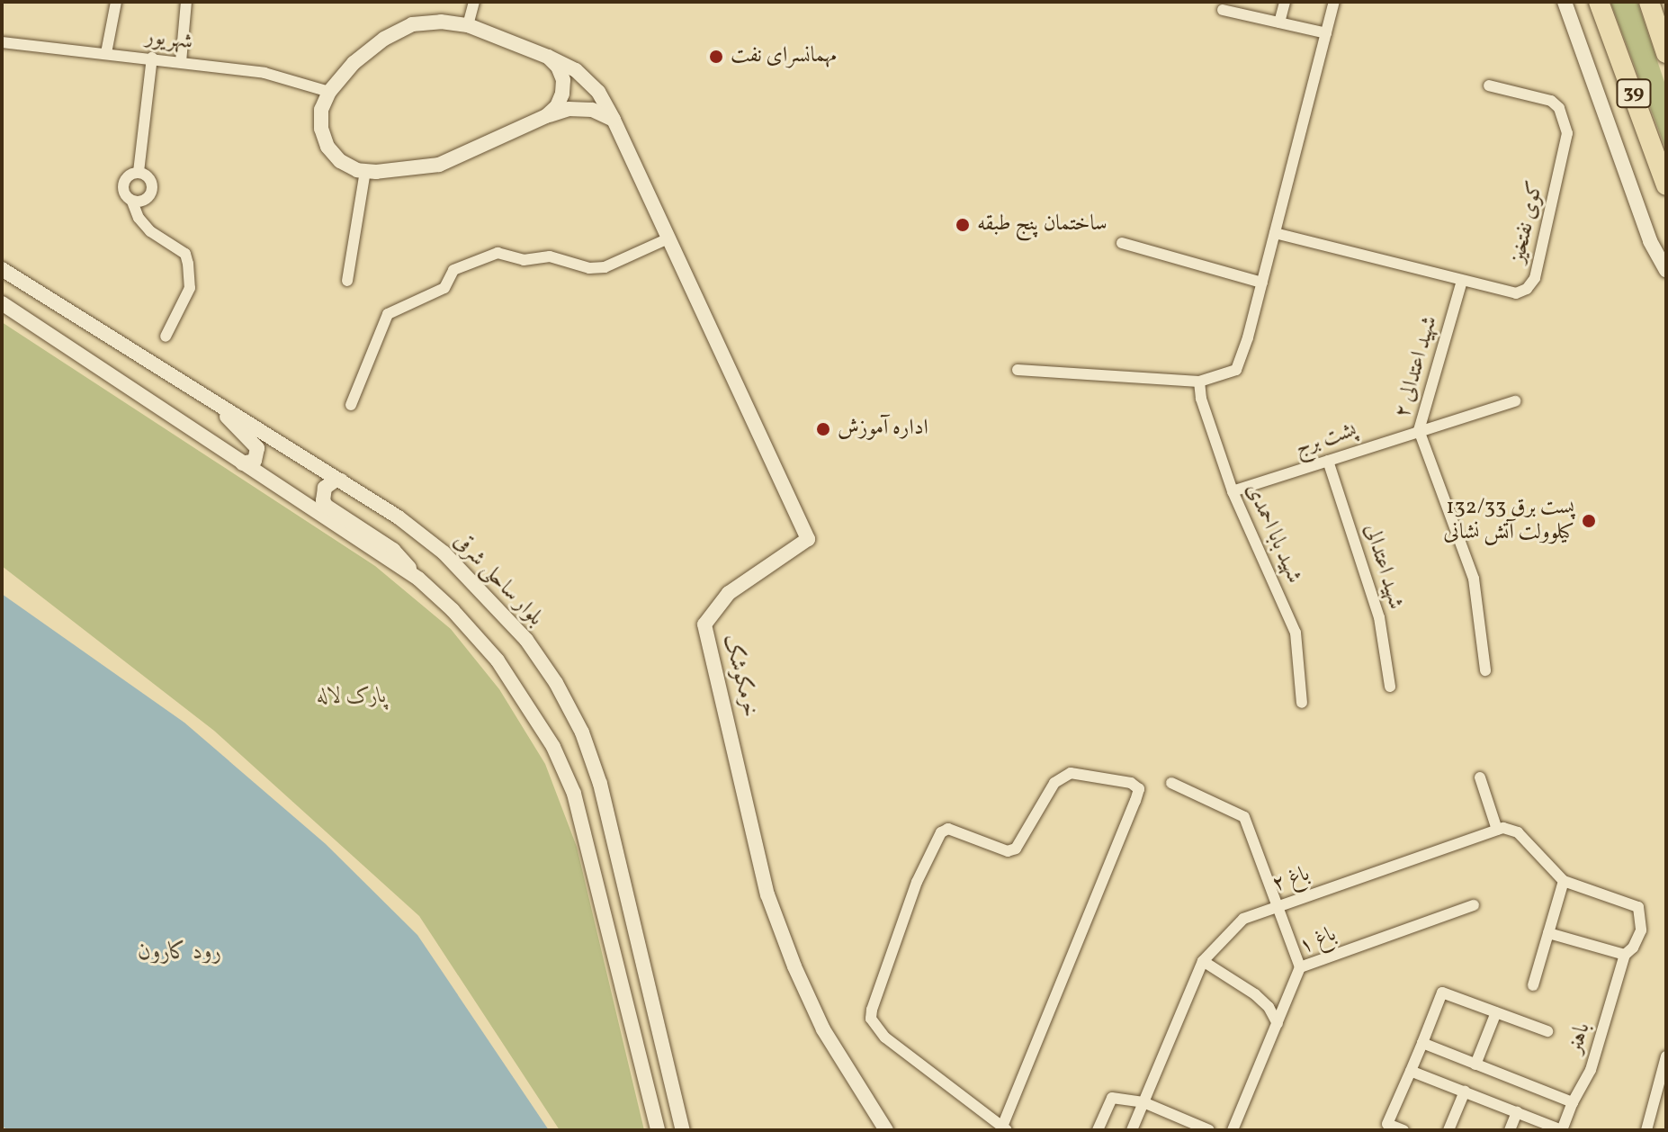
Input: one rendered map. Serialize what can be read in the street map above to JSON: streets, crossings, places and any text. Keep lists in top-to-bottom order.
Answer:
{
  "streets": {
    "highway": ["39"],
    "main road": ["بلوار ساحلی شرقی", "خرمکوشک"],
    "street": [
      "شهریور",
      "کوی نفتخیز",
      "شهید اعتدالی ۲",
      "پشت برج",
      "شهید بابا احمدی",
      "شهید اعتدالی",
      "باغ ۲",
      "باغ ۱",
      "باهنر"
    ]
  },
  "crossings": [
    ["شهریور", "خرمکوشک"],
    ["کوی نفتخیز", "شهید اعتدالی ۲"],
    ["شهید اعتدالی ۲", "پشت برج"],
    ["پشت برج", "شهید بابا احمدی"],
    ["پشت برج", "شهید اعتدالی"]
  ],
  "water": ["رود کارون"],
  "parks": ["پارک لاله"],
  "places": [
    "مهمانسرای نفت",
    "ساختمان پنج طبقه",
    "اداره آموزش",
    "پست برق 132/33 کیلوولت آتش نشانی"
  ]
}
